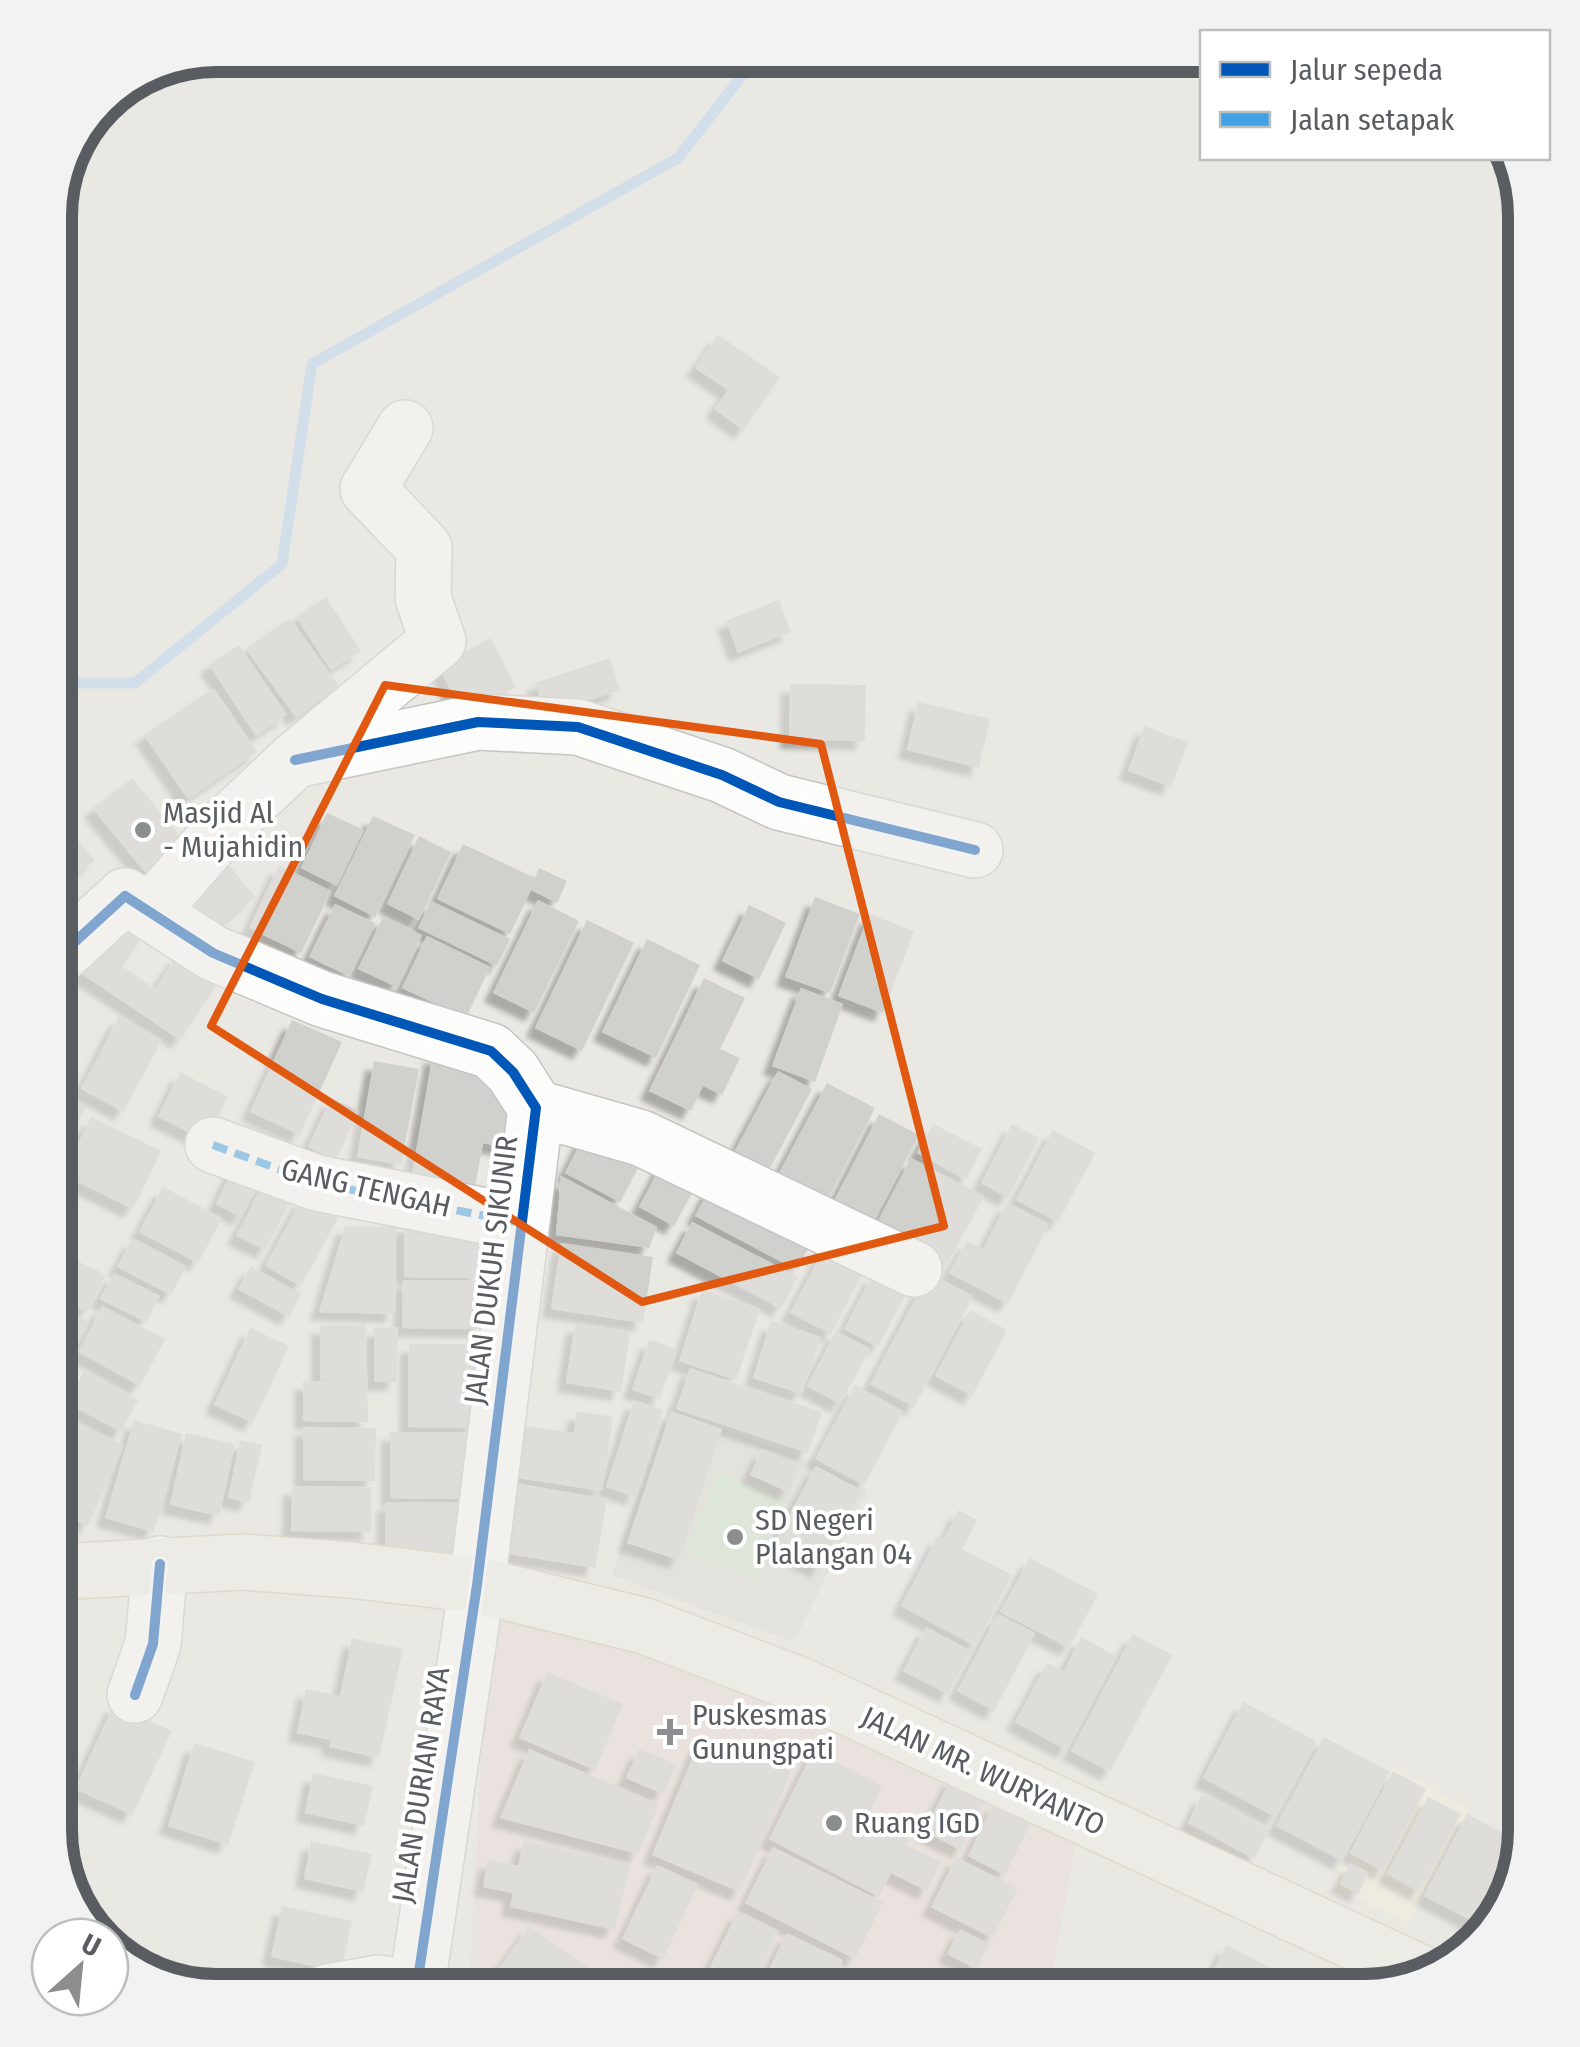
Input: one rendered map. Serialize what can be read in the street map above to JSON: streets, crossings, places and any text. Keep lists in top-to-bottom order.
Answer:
{
  "streets": {
    "main road": ["JALAN MR. WURYANTO"],
    "street": ["GANG TENGAH", "JALAN DUKUH SIKUNIR", "JALAN DURIAN RAYA"]
  },
  "crossings": [
    ["GANG TENGAH", "JALAN DUKUH SIKUNIR"],
    ["JALAN DUKUH SIKUNIR", "JALAN MR. WURYANTO"],
    ["JALAN DUKUH SIKUNIR", "JALAN DURIAN RAYA"],
    ["JALAN MR. WURYANTO", "JALAN DURIAN RAYA"]
  ],
  "places": {
    "other": ["Masjid Al - Mujahidin", "SD Negeri Plalangan 04", "Ruang IGD"],
    "health": ["Puskesmas Gunungpati"]
  },
  "legend": ["Jalur sepeda", "Jalan setapak"],
  "north": "top right"
}
